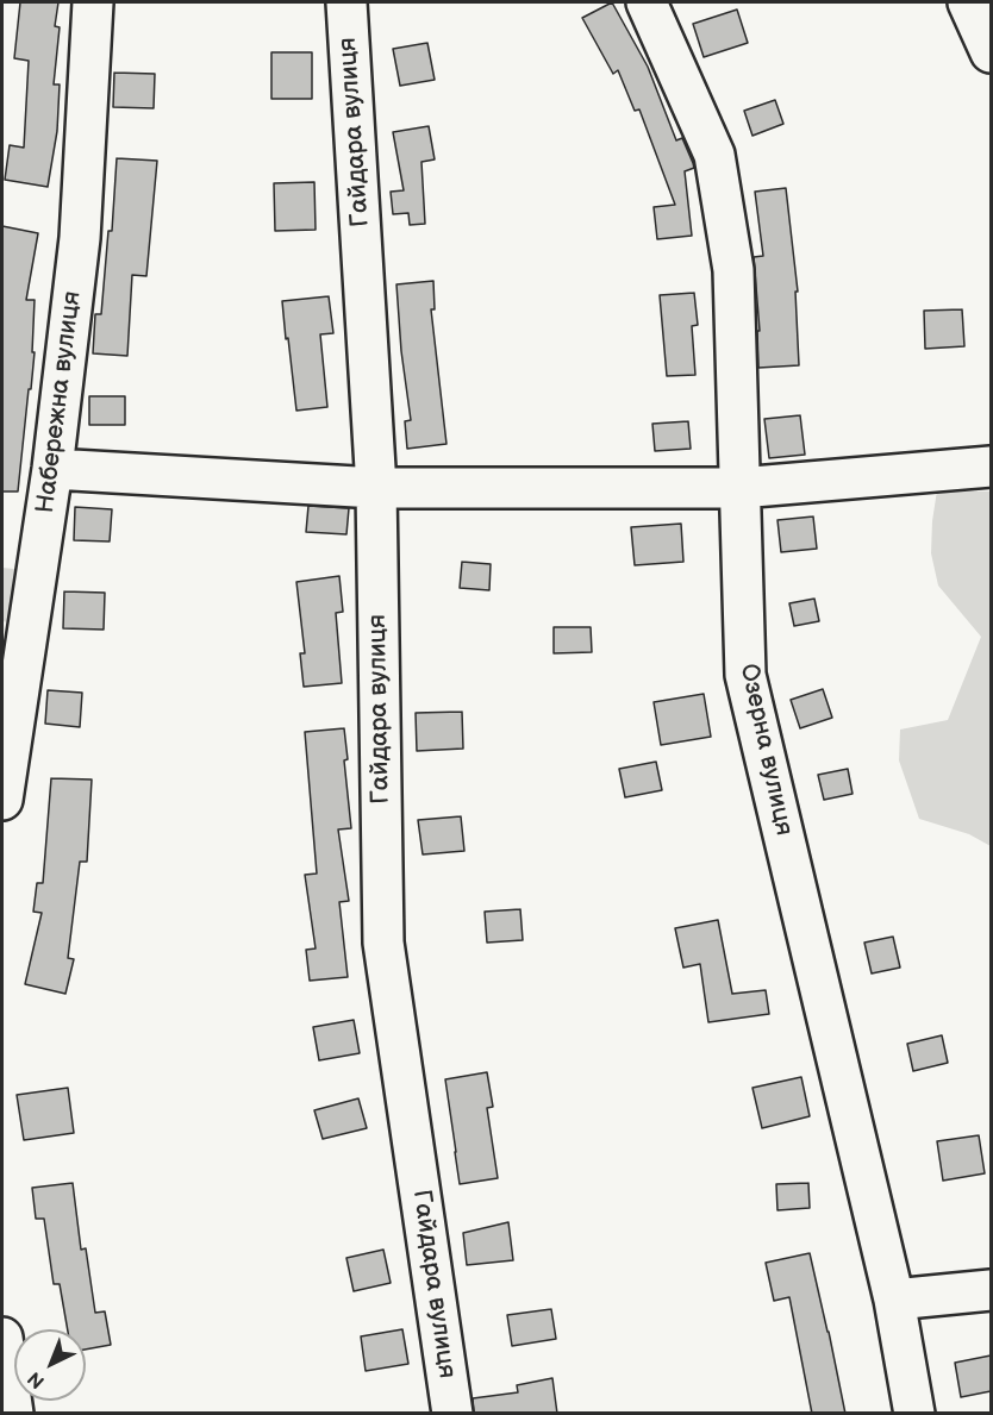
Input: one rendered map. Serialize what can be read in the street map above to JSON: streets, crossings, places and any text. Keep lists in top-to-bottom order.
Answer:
{
  "streets": {
    "street": ["Гайдара вулиця", "Набережна вулиця", "Озерна вулиця"]
  },
  "north": "bottom left"
}
